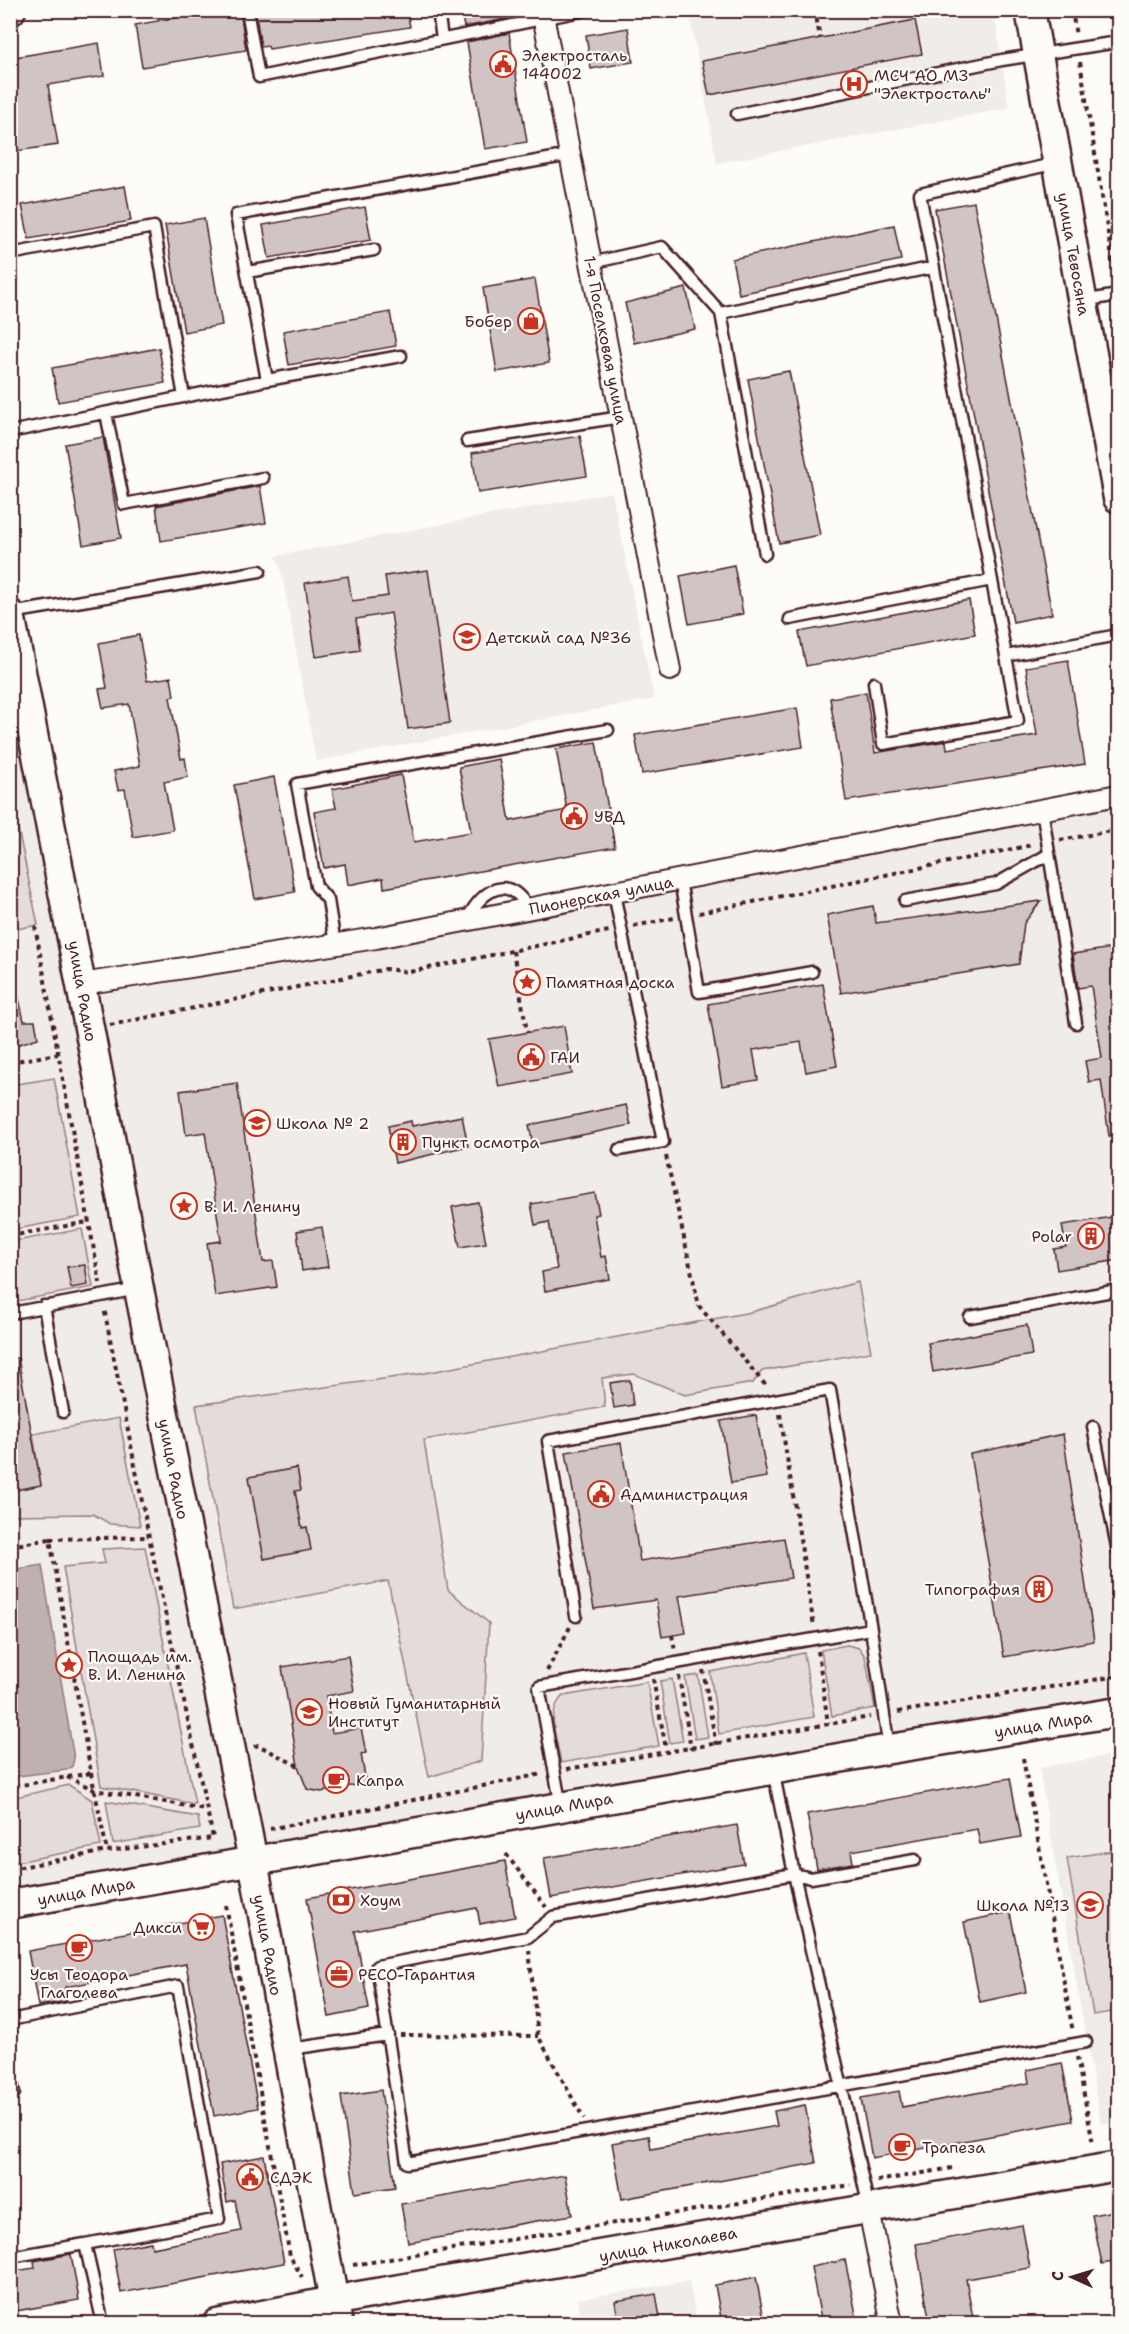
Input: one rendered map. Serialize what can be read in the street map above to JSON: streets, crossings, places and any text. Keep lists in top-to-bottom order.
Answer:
{
  "streets": {
    "main road": [
      "улица Тевосяна",
      "улица Радио",
      "улица Мира",
      "улица Николаева"
    ],
    "street": ["1-я Поселковая улица", "Пионерская улица"]
  },
  "crossings": [
    ["Пионерская улица", "улица Радио"],
    ["улица Радио", "улица Мира"],
    ["улица Радио", "улица Николаева"]
  ],
  "places": {
    "public building": [
      "Электросталь 144002",
      "УВД",
      "ГАИ",
      "Администрация",
      "СДЭК"
    ],
    "hospital": ["МСЧ АО МЗ \"Электросталь\""],
    "shop": ["Бобер"],
    "school or university": [
      "Детский сад №36",
      "Школа № 2",
      "Новый Гуманитарный Институт",
      "Школа №13"
    ],
    "place": ["Памятная доска", "В. И. Ленину", "Площадь им. В. И. Ленина"],
    "building": ["Пункт осмотра", "Polar", "Типография"],
    "cafe": ["Капра", "Усы Теодора Глаголева", "Трапеза"],
    "bank": ["Хоум"],
    "supermarket": ["Дикси"],
    "office": ["РЕСО-Гарантия"]
  },
  "north": "left"
}
